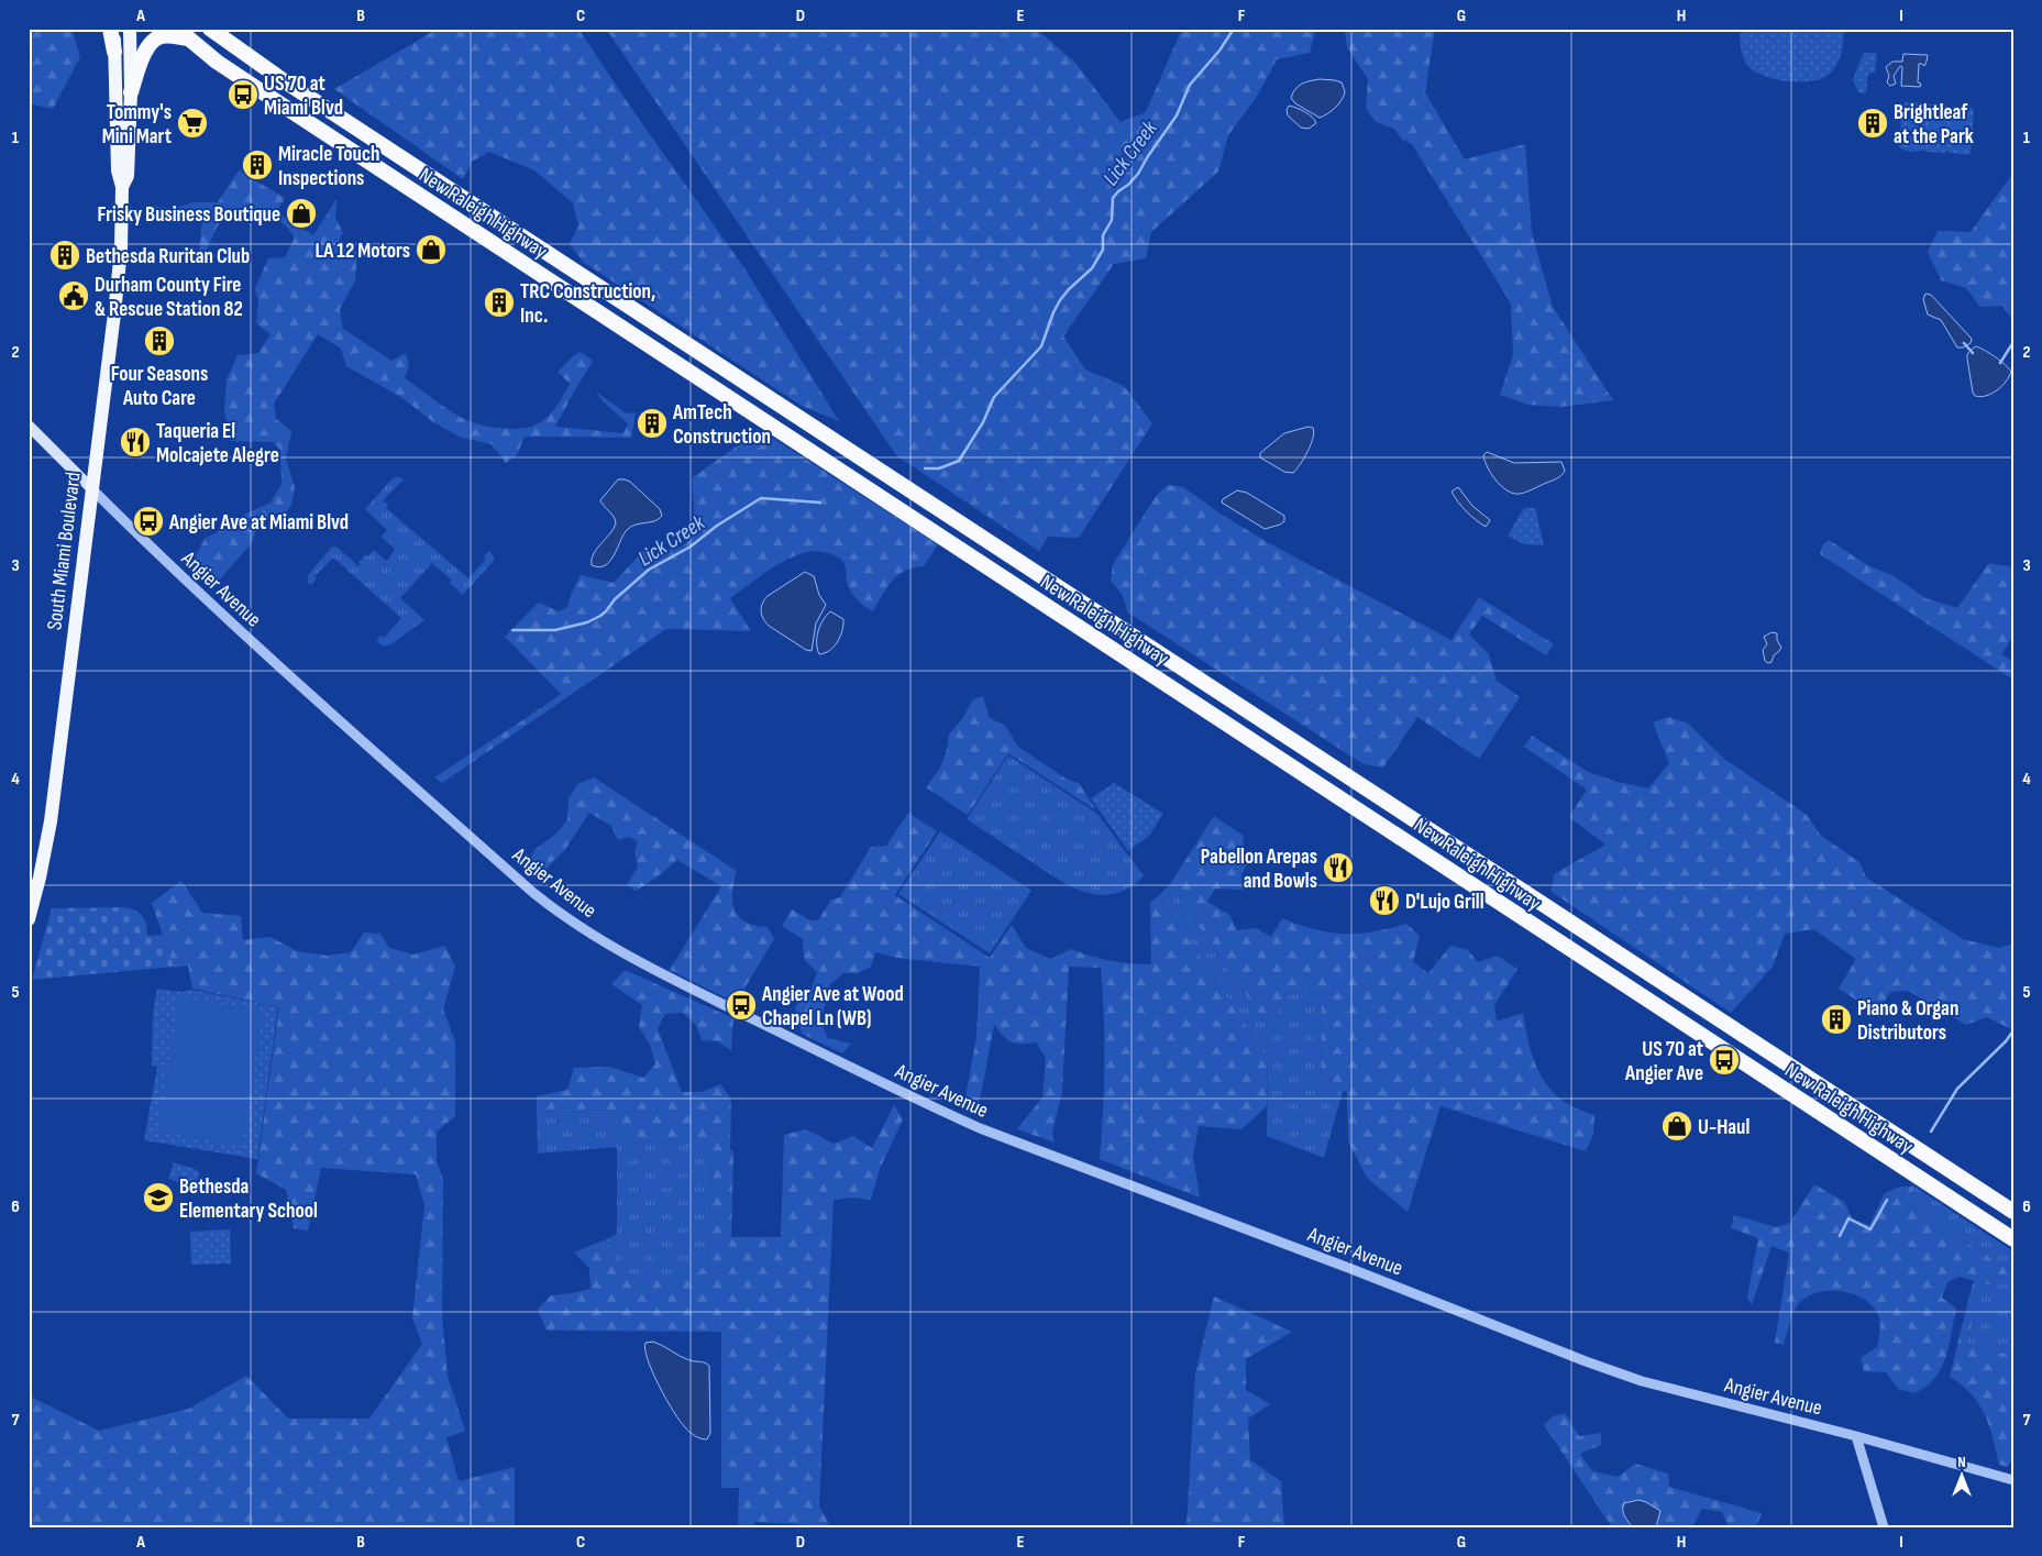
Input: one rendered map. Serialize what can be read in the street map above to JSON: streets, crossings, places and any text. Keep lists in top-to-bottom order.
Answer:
{
  "streets": {
    "highway": ["New Raleigh Highway"],
    "main road": ["South Miami Boulevard", "Angier Avenue"]
  },
  "crossings": [
    ["South Miami Boulevard", "Angier Avenue"]
  ],
  "water": ["Lick Creek"],
  "places": {
    "bus stop": [
      "US 70 at Miami Blvd",
      "Angier Ave at Miami Blvd",
      "Angier Ave at Wood Chapel Ln (WB)",
      "US 70 at Angier Ave"
    ],
    "supermarket": ["Tommy's Mini Mart"],
    "building": [
      "Brightleaf at the Park",
      "Miracle Touch Inspections",
      "Bethesda Ruritan Club",
      "TRC Construction, Inc.",
      "Four Seasons Auto Care",
      "AmTech Construction",
      "Piano & Organ Distributors"
    ],
    "shop": ["Frisky Business Boutique", "LA 12 Motors", "U-Haul"],
    "public building": ["Durham County Fire & Rescue Station 82"],
    "restaurant": ["Taqueria El Molcajete Alegre", "Pabellon Arepas and Bowls", "D'Lujo Grill"],
    "school or university": ["Bethesda Elementary School"]
  },
  "north": "top",
  "grid": {
    "columns": [
      "A",
      "B",
      "C",
      "D",
      "E",
      "F",
      "G",
      "H",
      "I"
    ],
    "rows": [
      "1",
      "2",
      "3",
      "4",
      "5",
      "6",
      "7"
    ]
  }
}
